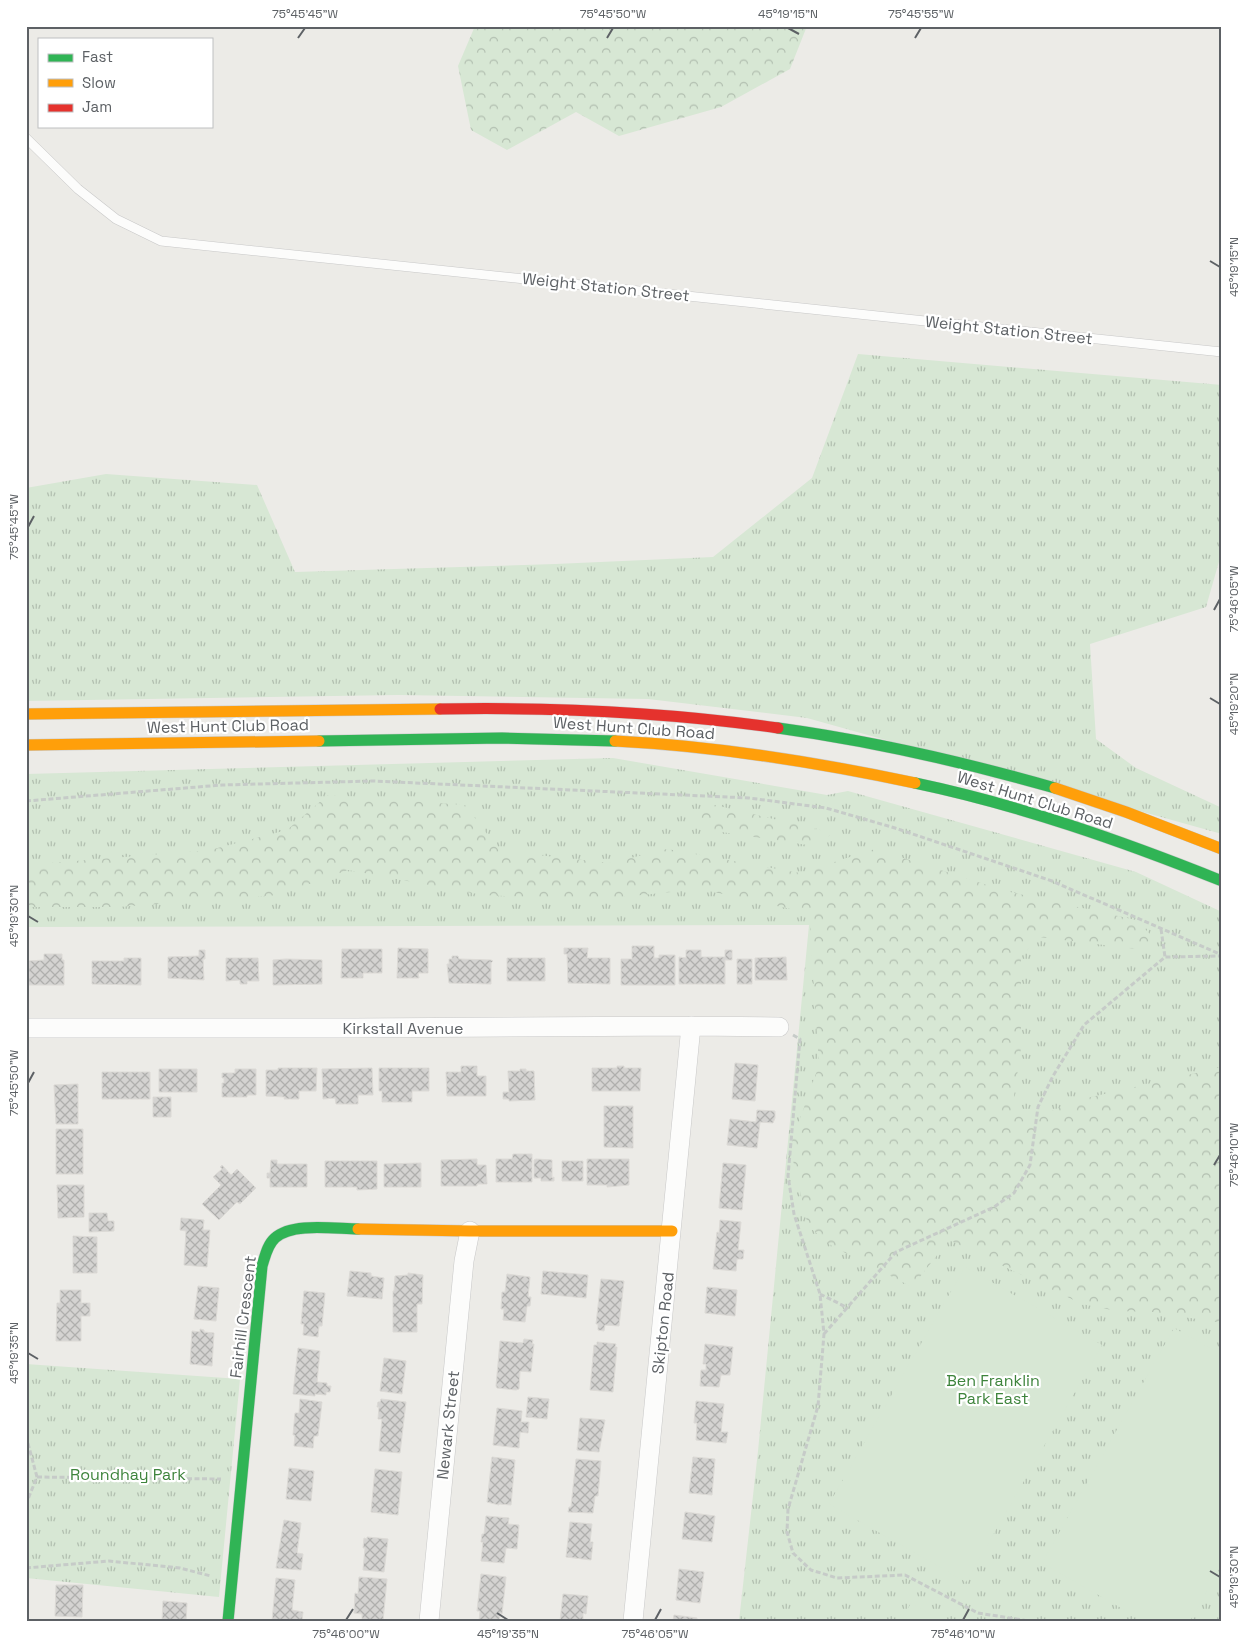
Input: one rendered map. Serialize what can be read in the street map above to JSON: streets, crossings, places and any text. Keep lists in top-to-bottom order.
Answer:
{
  "streets": {
    "main road": ["West Hunt Club Road", "Fairhill Crescent"],
    "street": ["Kirkstall Avenue", "Skipton Road", "Newark Street"],
    "lane": ["Weight Station Street"]
  },
  "crossings": [
    ["Kirkstall Avenue", "Skipton Road"],
    ["Fairhill Crescent", "Skipton Road"],
    ["Fairhill Crescent", "Newark Street"]
  ],
  "parks": ["Ben Franklin Park East", "Roundhay Park"],
  "legend": ["Fast", "Slow", "Jam"],
  "coordinates": [
    "75°45'45\"W",
    "75°45'50\"W",
    "45°19'15\"N",
    "75°45'55\"W",
    "75°46'05\"W",
    "45°19'20\"N",
    "45°19'30\"N",
    "75°46'10\"W",
    "45°19'35\"N",
    "75°46'00\"W"
  ]
}
